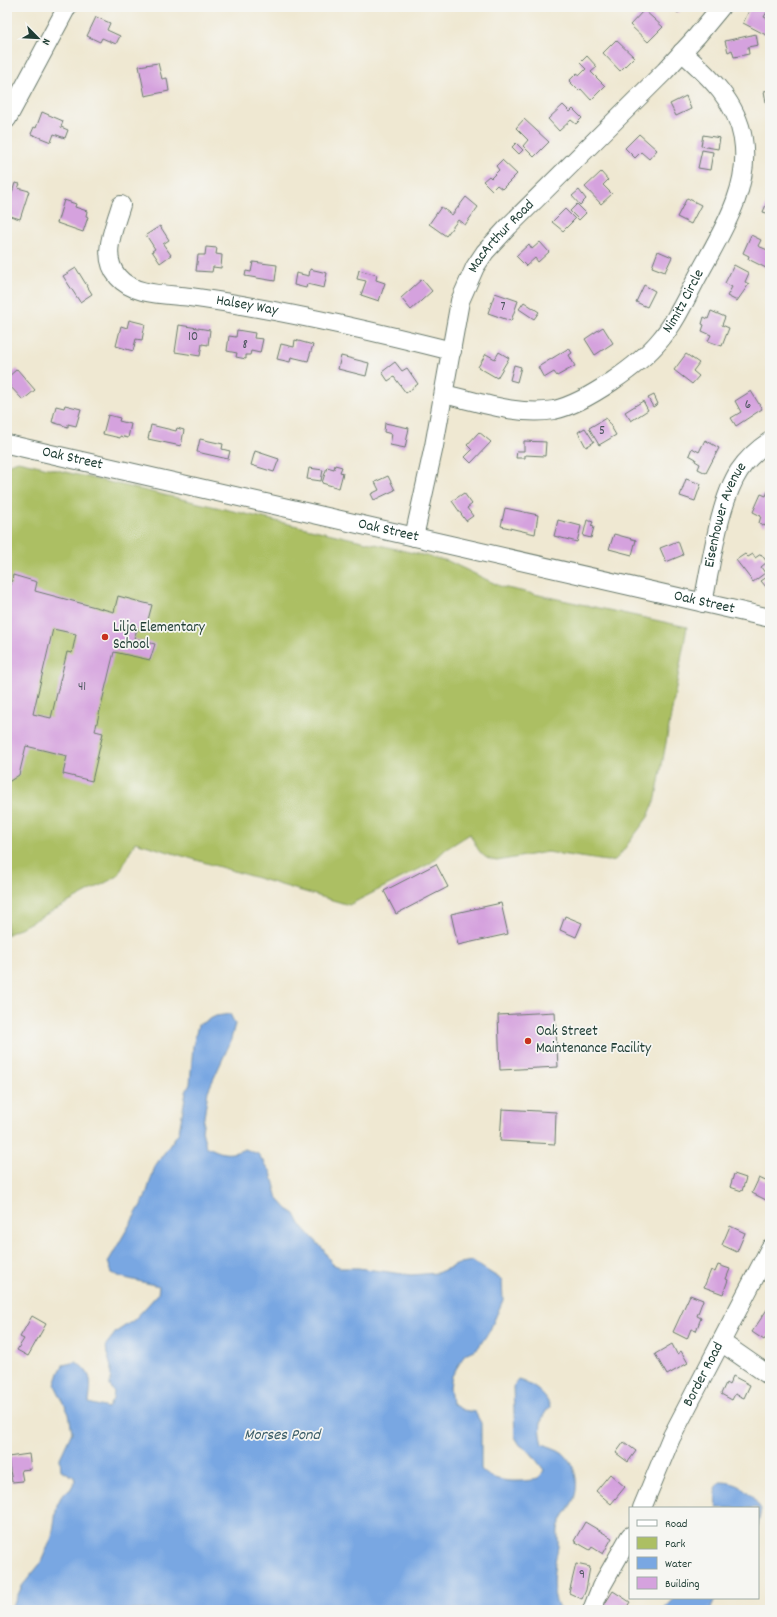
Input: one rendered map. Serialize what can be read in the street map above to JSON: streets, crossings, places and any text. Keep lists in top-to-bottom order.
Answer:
{
  "streets": {
    "street": [
      "MacArthur Road",
      "Nimitz Circle",
      "Halsey Way",
      "Oak Street",
      "Eisenhower Avenue",
      "Border Road"
    ]
  },
  "crossings": [
    ["MacArthur Road", "Nimitz Circle"],
    ["MacArthur Road", "Halsey Way"],
    ["MacArthur Road", "Oak Street"],
    ["Oak Street", "Eisenhower Avenue"]
  ],
  "water": ["Morses Pond"],
  "places": ["Lilja Elementary School", "Oak Street Maintenance Facility"],
  "house_numbers": [
    "7",
    "10",
    "8",
    "6",
    "5",
    "41",
    "9"
  ],
  "legend": [
    "Road",
    "Park",
    "Water",
    "Building"
  ],
  "north": "bottom right"
}
